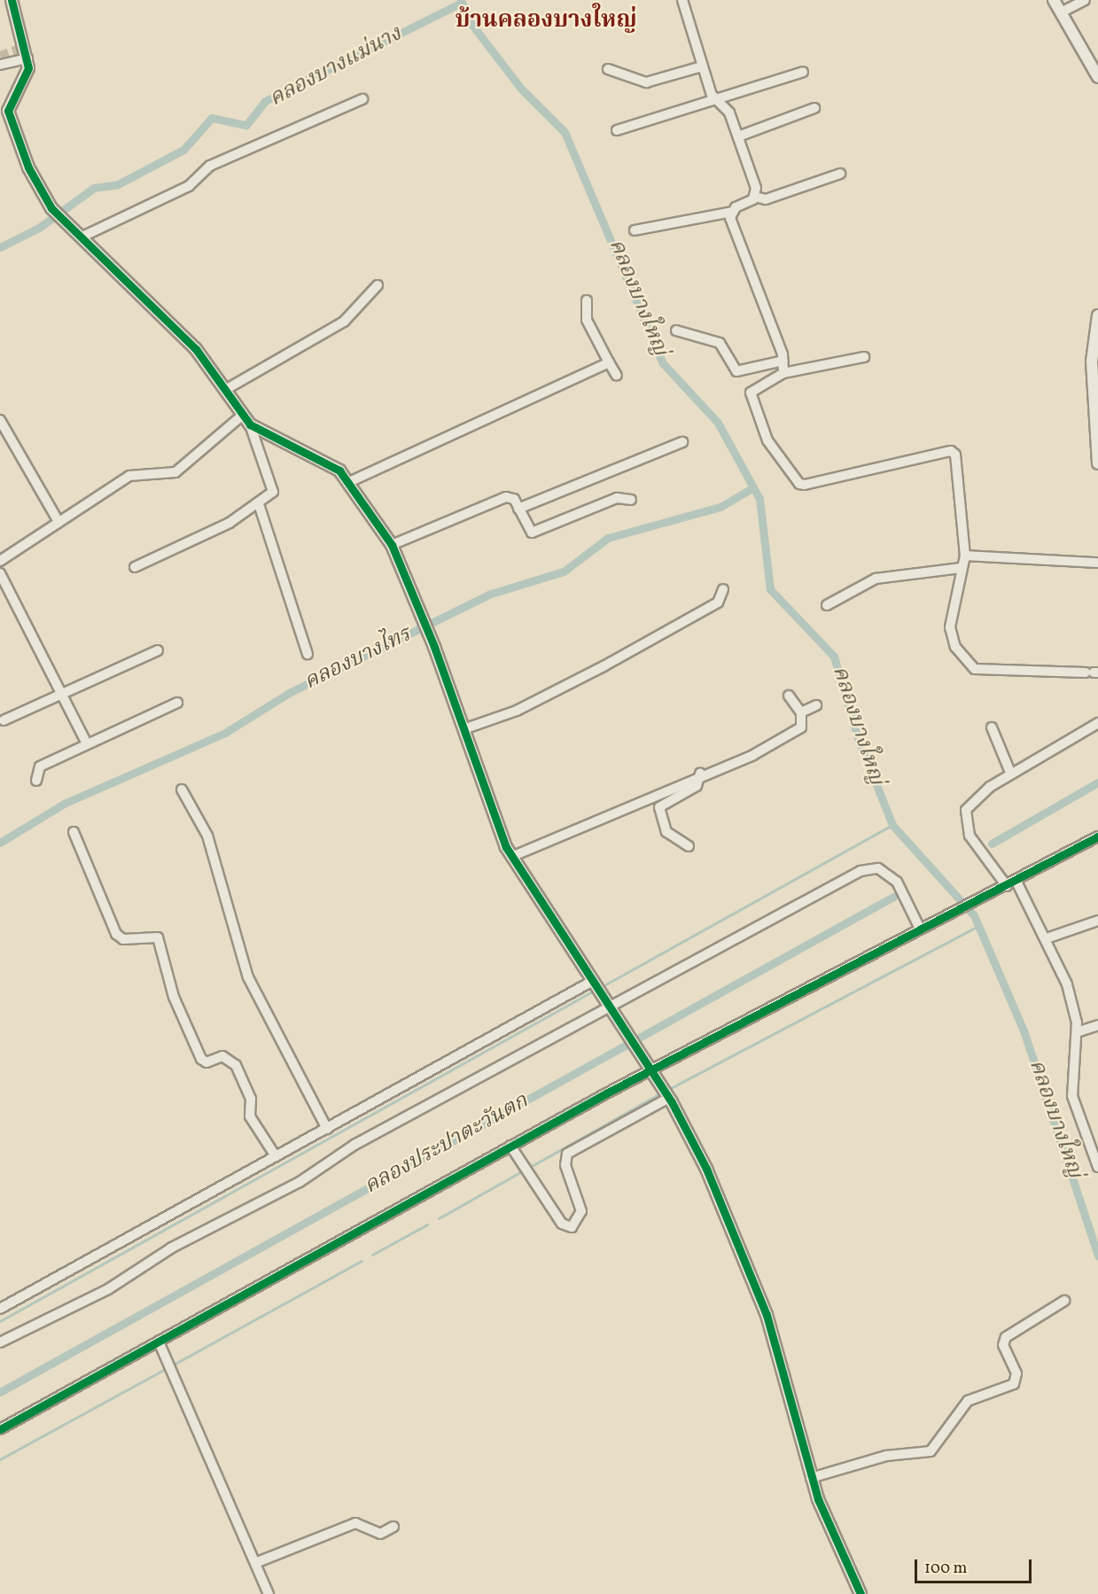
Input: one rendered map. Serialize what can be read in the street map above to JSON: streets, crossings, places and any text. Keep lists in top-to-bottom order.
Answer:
{
  "districts": ["บ้านคลองบางใหญ่"],
  "water": [
    "คลองบางแม่นาง",
    "คลองบางใหญ่",
    "คลองบางไทร",
    "คลองประปาตะวันตก"
  ],
  "scale_bar": "100 m"
}
